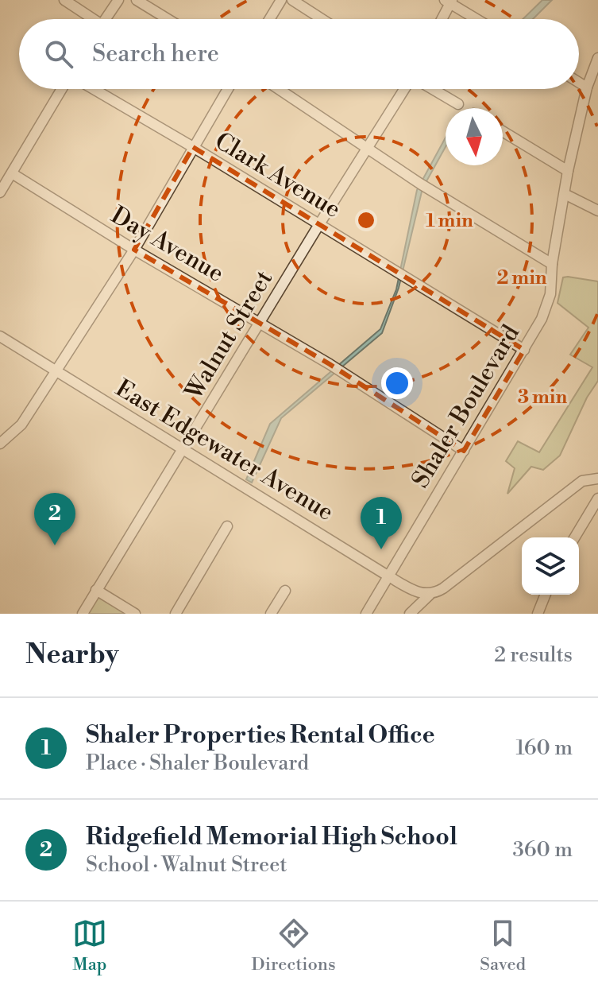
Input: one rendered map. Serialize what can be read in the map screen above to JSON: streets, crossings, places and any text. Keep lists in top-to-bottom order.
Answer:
{
  "streets": {
    "street": [
      "Clark Avenue",
      "Day Avenue",
      "Walnut Street",
      "Shaler Boulevard",
      "East Edgewater Avenue"
    ]
  },
  "crossings": [
    ["Clark Avenue", "Walnut Street"],
    ["Clark Avenue", "Shaler Boulevard"],
    ["Day Avenue", "Walnut Street"],
    ["Day Avenue", "Shaler Boulevard"],
    ["Walnut Street", "East Edgewater Avenue"],
    ["Shaler Boulevard", "East Edgewater Avenue"]
  ],
  "north": "bottom",
  "page": {
    "search": "Search here",
    "pins": ["2", "1"],
    "heading": ["Nearby", "2 results"],
    "list": [
      {
        "mark": "1",
        "name": "Shaler Properties Rental Office",
        "note": "Place · Shaler Boulevard",
        "value": "160 m"
      },
      {
        "mark": "2",
        "name": "Ridgefield Memorial High School",
        "note": "School · Walnut Street",
        "value": "360 m"
      }
    ],
    "nav": ["Map", "Directions", "Saved"]
  },
  "rings": ["1 min", "2 min", "3 min"]
}
